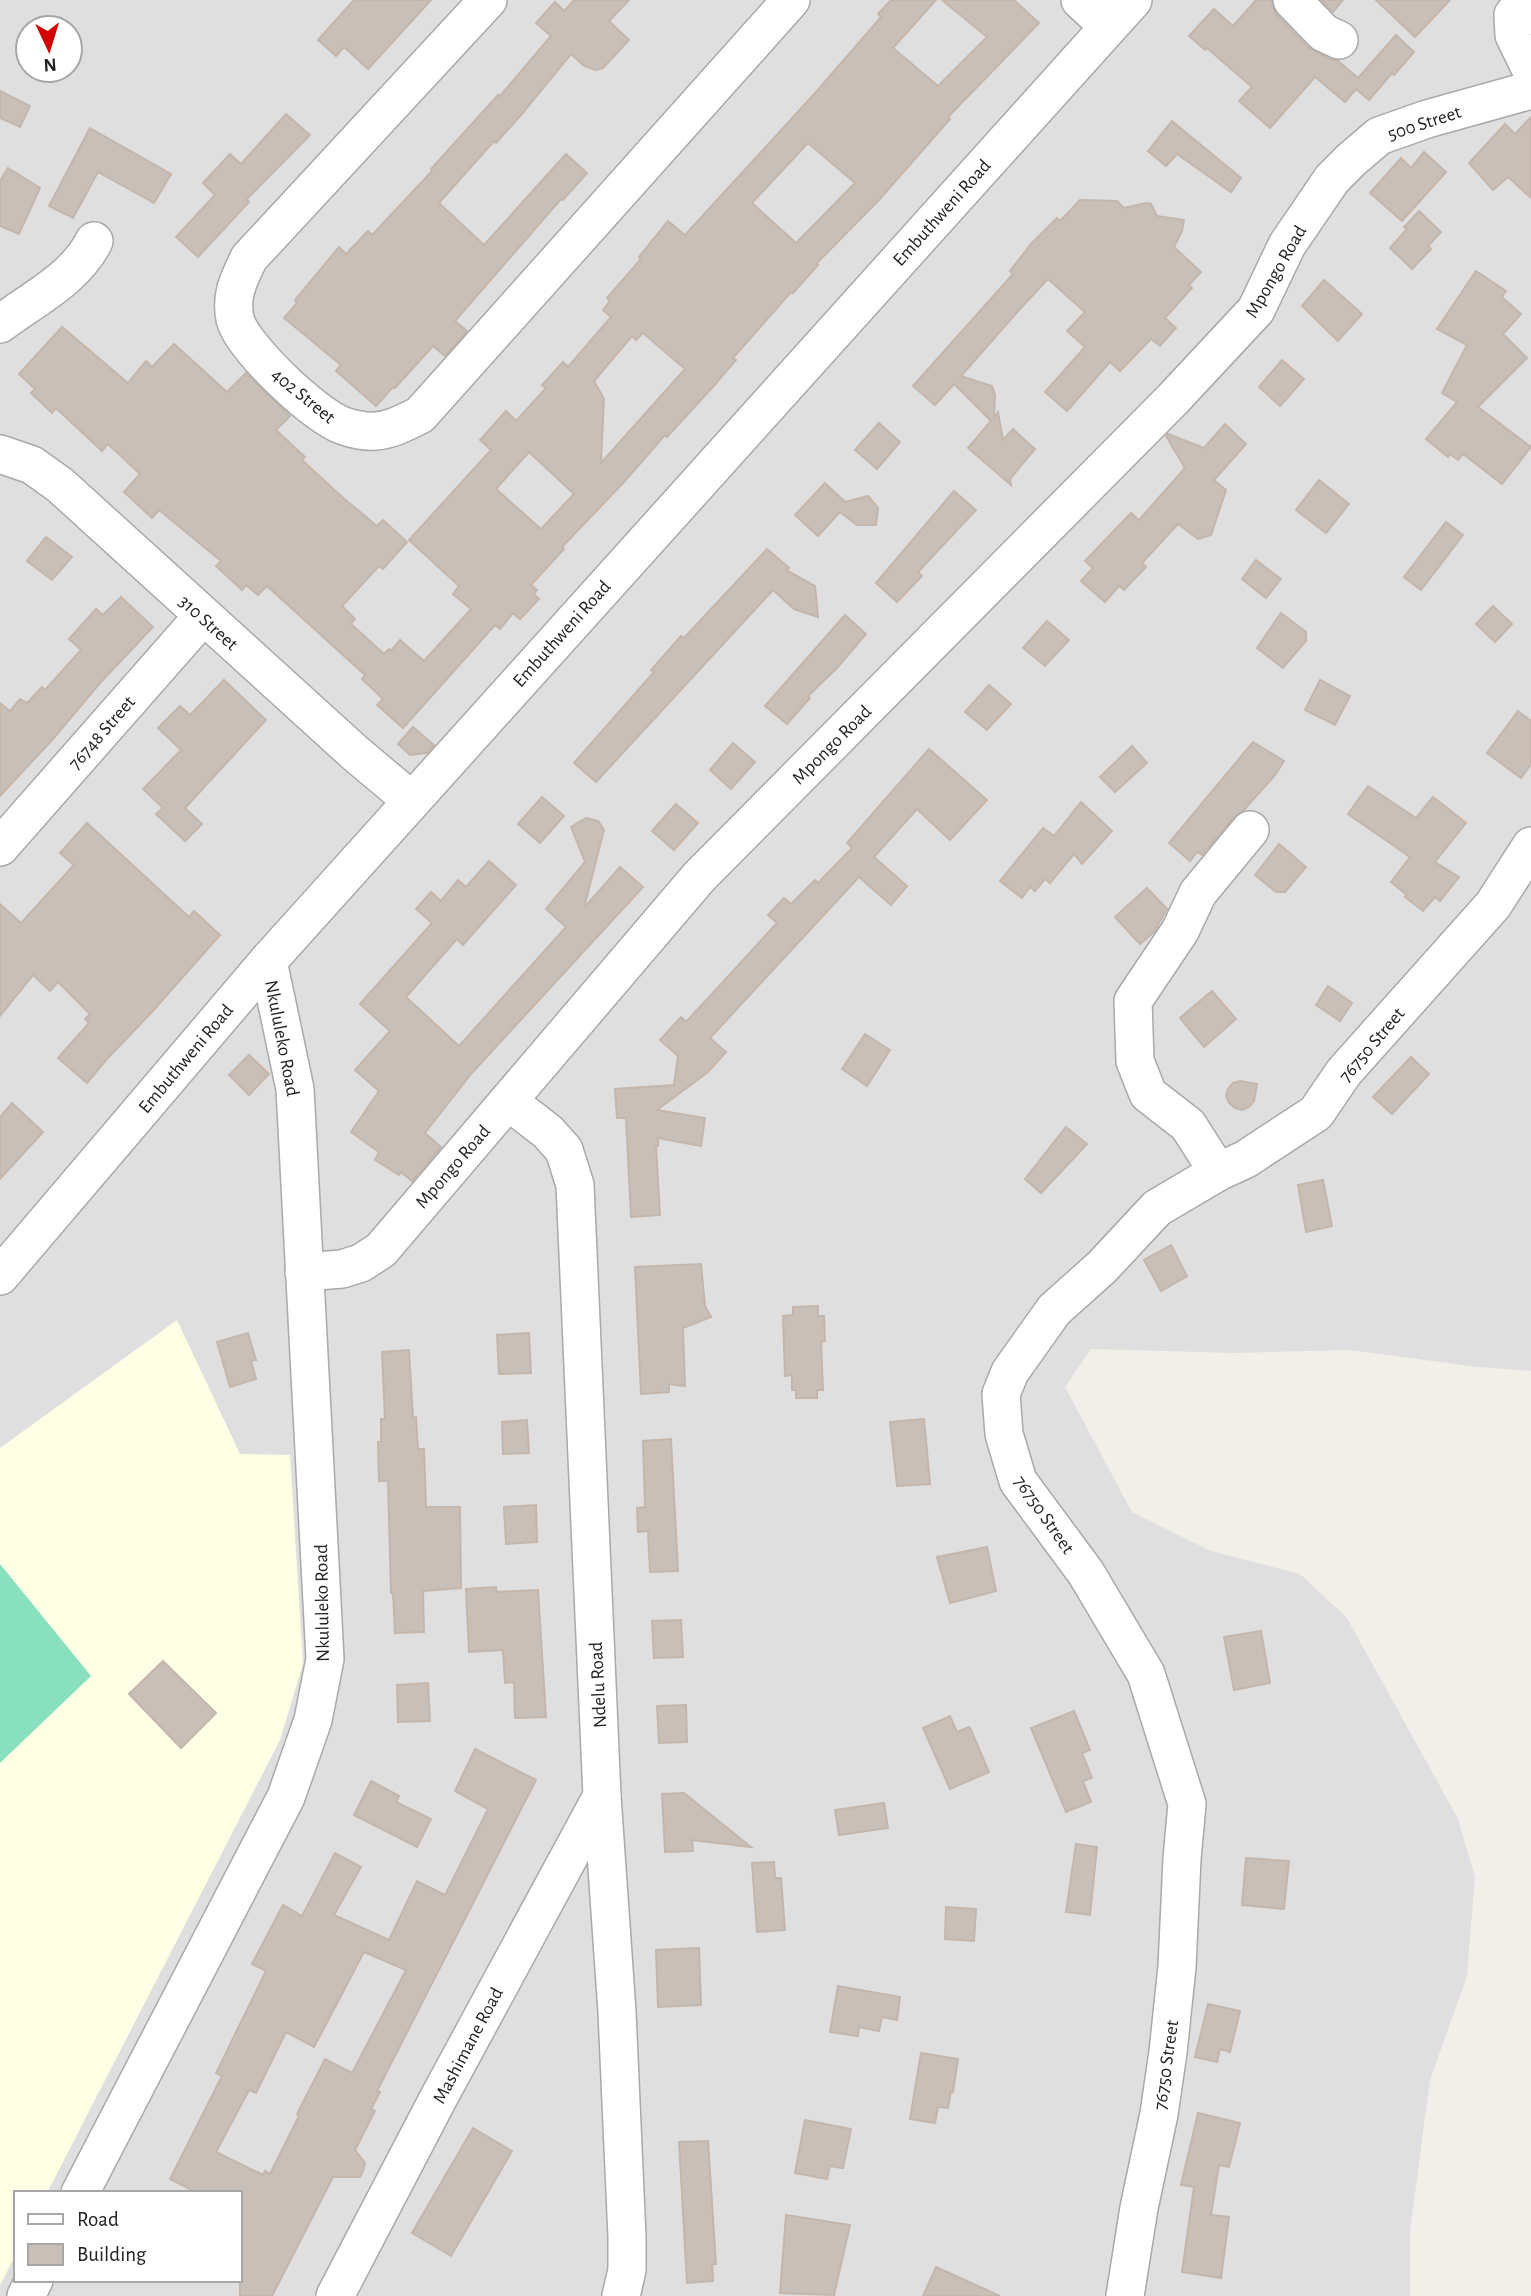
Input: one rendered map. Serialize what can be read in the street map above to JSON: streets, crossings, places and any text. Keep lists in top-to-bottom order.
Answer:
{
  "streets": {
    "street": [
      "500 Street",
      "Embuthweni Road",
      "Mpongo Road",
      "402 Street",
      "310 Street",
      "76748 Street",
      "Nkululeko Road",
      "76750 Street",
      "Ndelu Road",
      "Mashimane Road"
    ]
  },
  "crossings": [
    ["500 Street", "Mpongo Road"],
    ["Embuthweni Road", "310 Street"],
    ["Embuthweni Road", "Nkululeko Road"],
    ["Mpongo Road", "Nkululeko Road"],
    ["Mpongo Road", "Ndelu Road"],
    ["310 Street", "76748 Street"],
    ["Ndelu Road", "Mashimane Road"]
  ],
  "legend": ["Road", "Building"],
  "north": "bottom"
}
